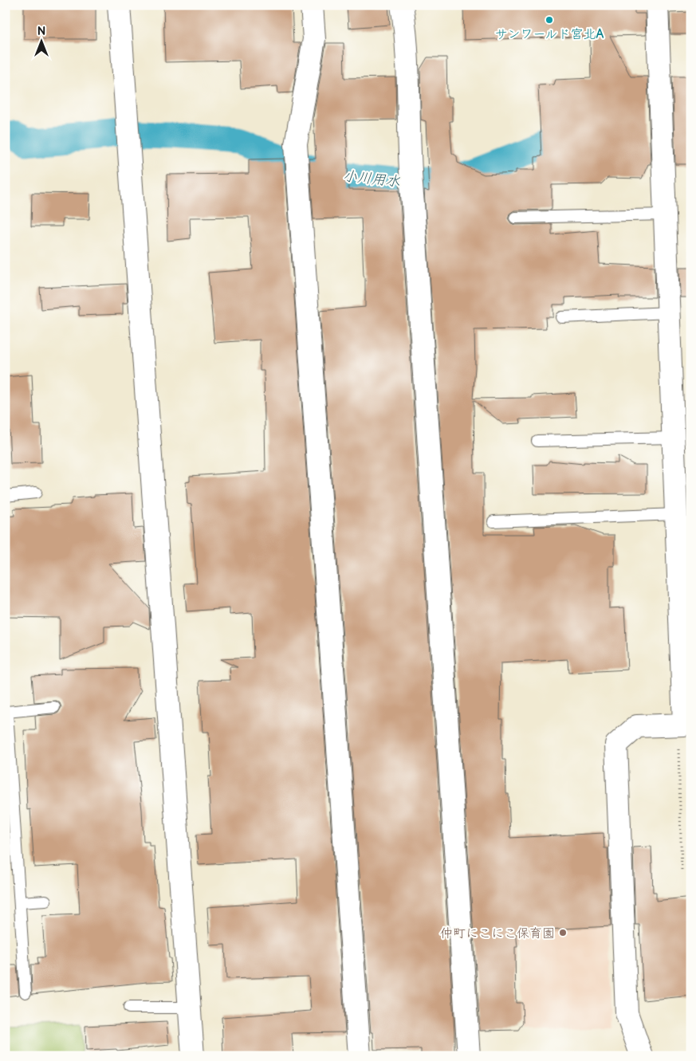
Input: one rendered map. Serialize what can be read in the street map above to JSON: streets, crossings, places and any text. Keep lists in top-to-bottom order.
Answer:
{
  "water": ["小川用水"],
  "places": ["サンワールド宮北A", "仲町にこにこ保育園"],
  "north": "top"
}
